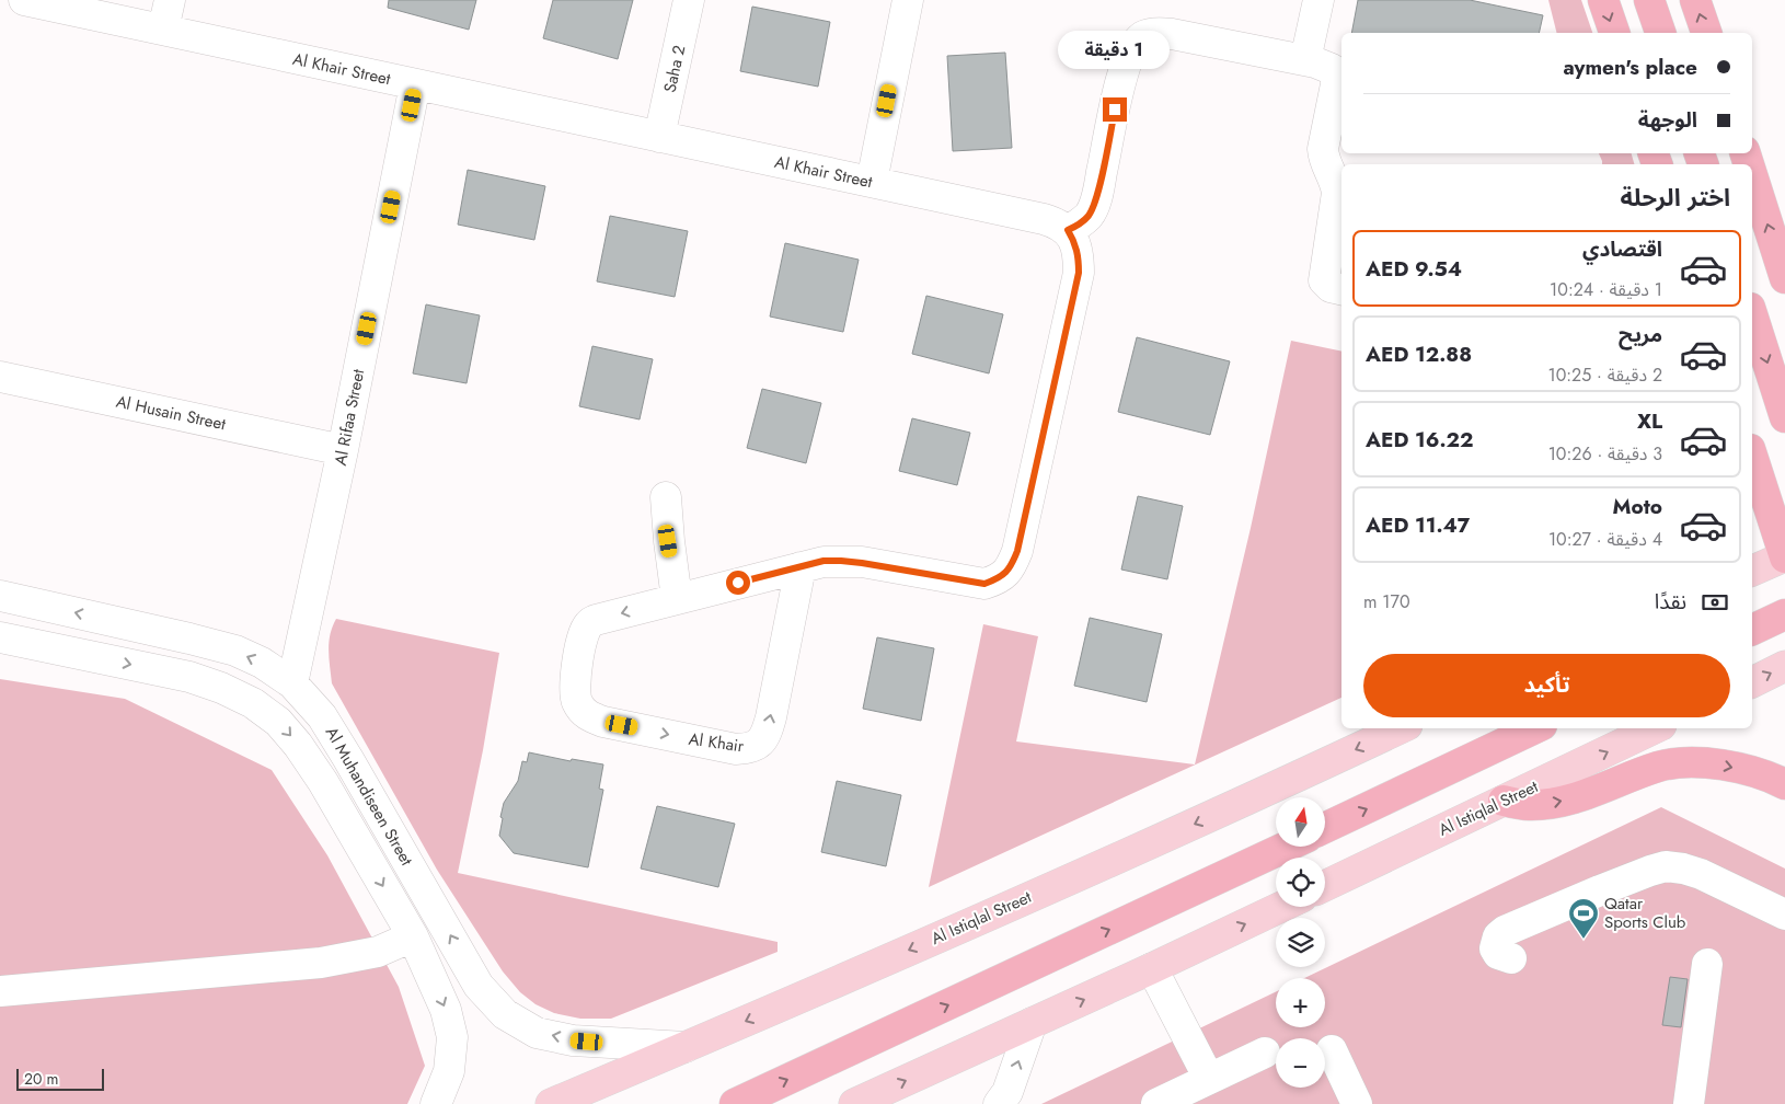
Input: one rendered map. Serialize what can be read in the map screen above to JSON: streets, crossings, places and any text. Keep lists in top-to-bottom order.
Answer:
{
  "streets": {
    "main road": ["Al Istiqlal Street"],
    "street": [
      "Al Khair Street",
      "Saha 2",
      "Al Husain Street",
      "Al Rifaa Street",
      "Al Khair",
      "Al Muhandiseen Street"
    ]
  },
  "crossings": [
    ["Al Khair Street", "Saha 2"],
    ["Al Khair Street", "Al Rifaa Street"],
    ["Al Husain Street", "Al Rifaa Street"],
    ["Al Rifaa Street", "Al Muhandiseen Street"],
    ["Al Muhandiseen Street", "Al Istiqlal Street"]
  ],
  "places": {
    "sports": ["Qatar Sports Club"]
  },
  "scale_bar": "20 m",
  "north": "top",
  "page": {
    "bubble": "1 دقيقة",
    "banner": ["aymen's place", "الوجهة"],
    "heading": "اختر الرحلة",
    "list": [
      {
        "name": "اقتصادي",
        "note": "1 دقيقة · 10:24",
        "value": "AED 9.54"
      },
      {
        "name": "مريح",
        "note": "2 دقيقة · 10:25",
        "value": "AED 12.88"
      },
      {
        "name": "XL",
        "note": "3 دقيقة · 10:26",
        "value": "AED 16.22"
      },
      {
        "name": "Moto",
        "note": "4 دقيقة · 10:27",
        "value": "AED 11.47"
      }
    ],
    "pay": ["نقدًا", "170 m"],
    "buttons": "تأكيد",
    "map_buttons": ["+", "−"],
    "scale": "20 m"
  }
}
